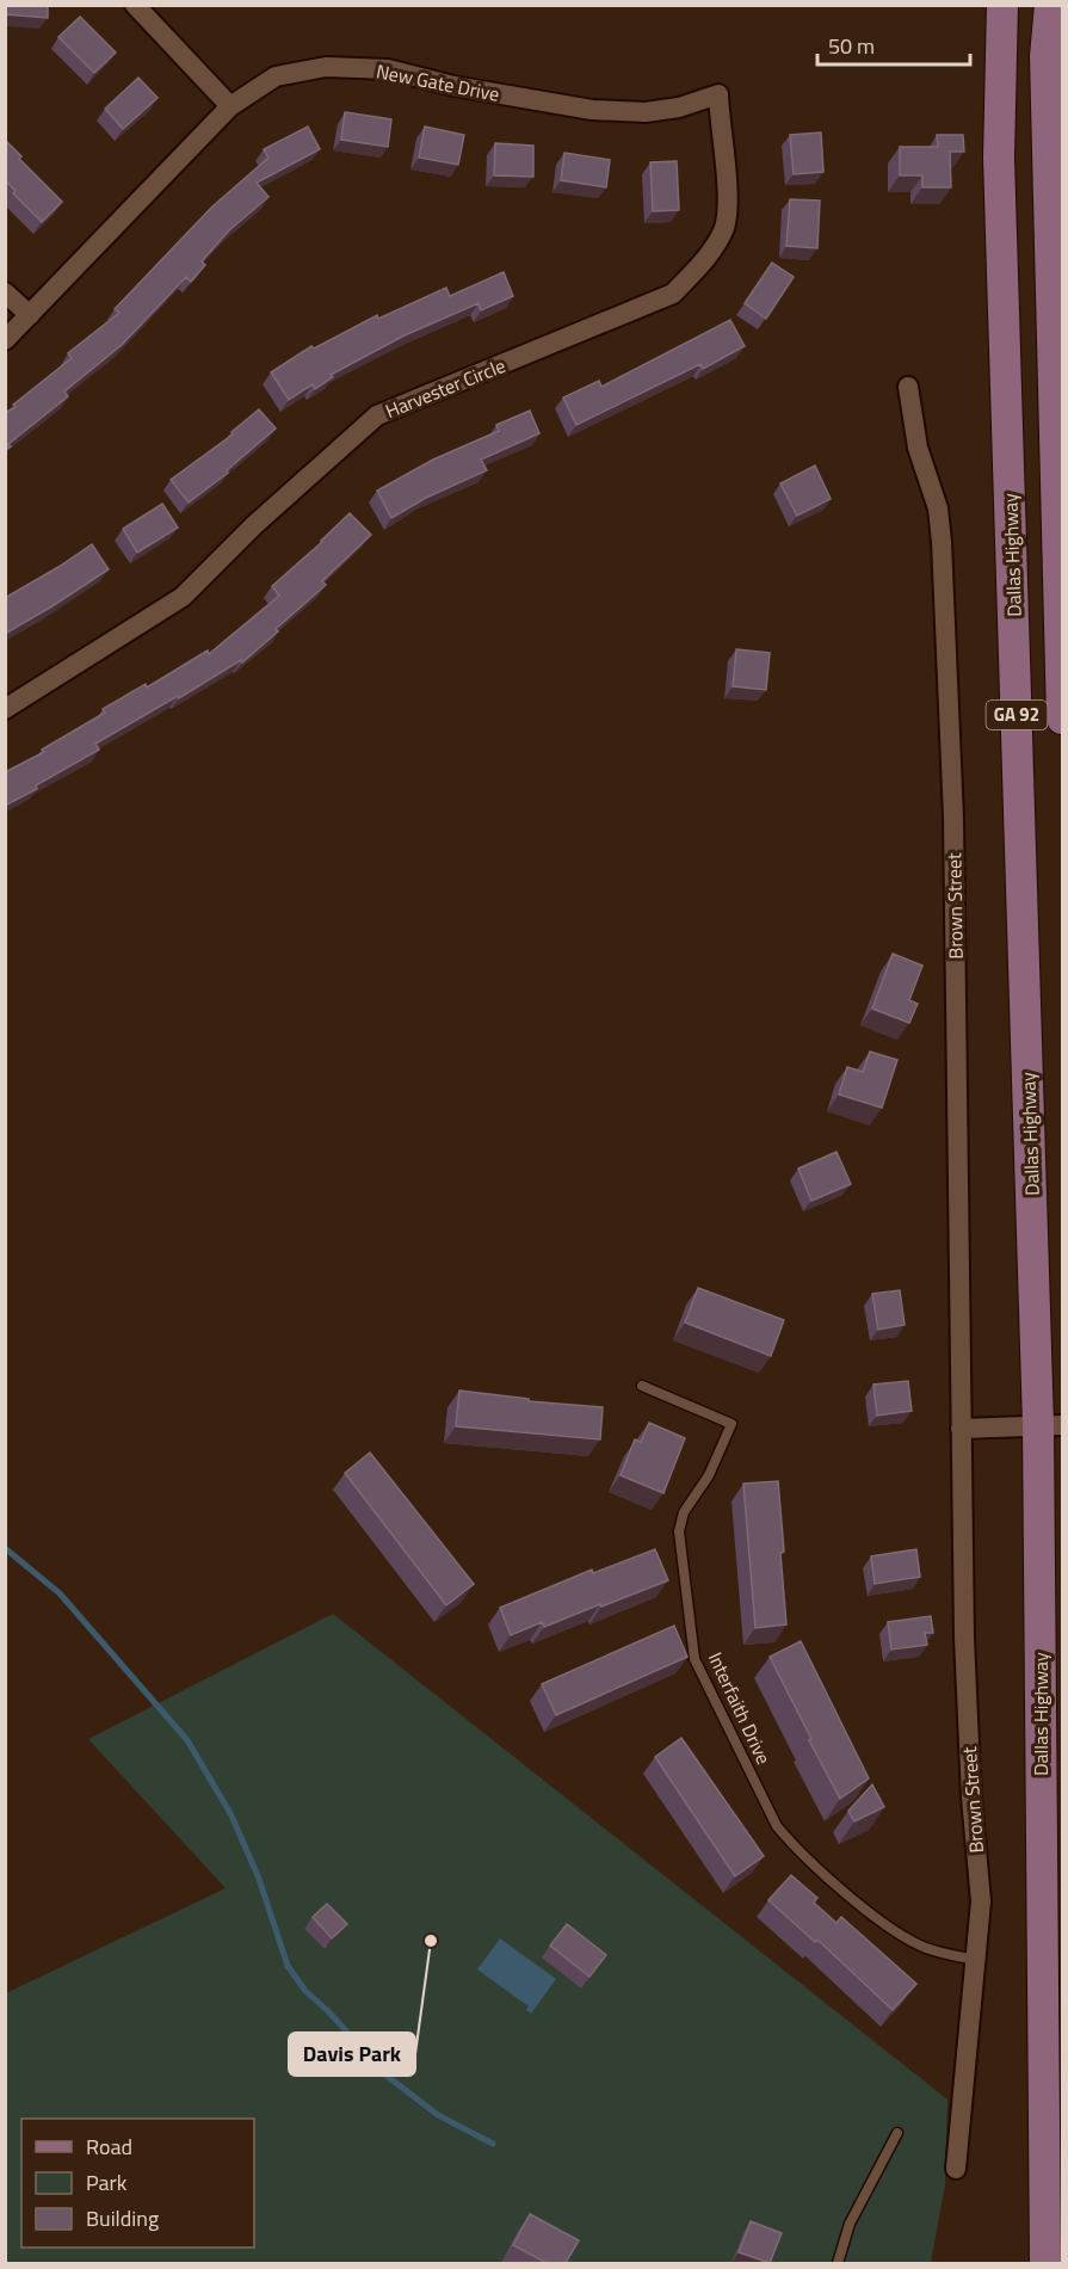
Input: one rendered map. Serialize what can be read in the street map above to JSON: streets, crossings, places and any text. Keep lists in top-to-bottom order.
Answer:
{
  "streets": {
    "main road": ["Dallas Highway", "GA 92"],
    "street": ["New Gate Drive", "Harvester Circle", "Brown Street"],
    "lane": ["Interfaith Drive"]
  },
  "crossings": [
    ["New Gate Drive", "Harvester Circle"],
    ["Brown Street", "Interfaith Drive"]
  ],
  "places": ["Davis Park"],
  "legend": ["Road", "Park", "Building"],
  "scale_bar": "50 m"
}
